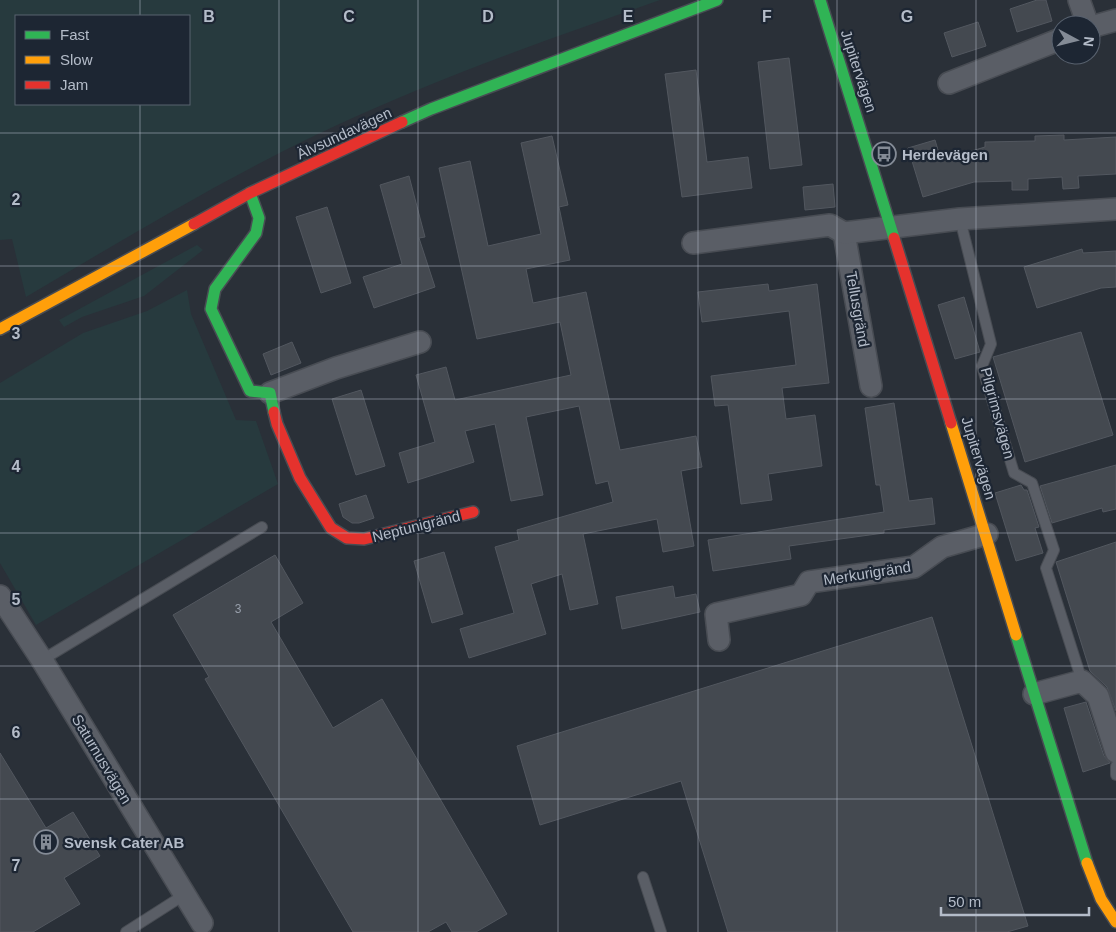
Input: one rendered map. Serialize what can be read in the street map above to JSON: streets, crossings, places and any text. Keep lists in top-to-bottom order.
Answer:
{
  "streets": {
    "street": [
      "Jupitervägen",
      "Älvsundavägen",
      "Tellusgränd",
      "Pilgrimsvägen",
      "Neptunigränd",
      "Merkurigränd",
      "Saturnusvägen"
    ]
  },
  "crossings": [
    ["Jupitervägen", "Merkurigränd"]
  ],
  "places": {
    "bus stop": ["Herdevägen"],
    "building": ["Svensk Cater AB"]
  },
  "house_numbers": ["3"],
  "legend": ["Fast", "Slow", "Jam"],
  "scale_bar": "50 m",
  "north": "right",
  "grid": {
    "columns": [
      "B",
      "C",
      "D",
      "E",
      "F",
      "G"
    ],
    "rows": [
      "2",
      "3",
      "4",
      "5",
      "6",
      "7"
    ]
  }
}
